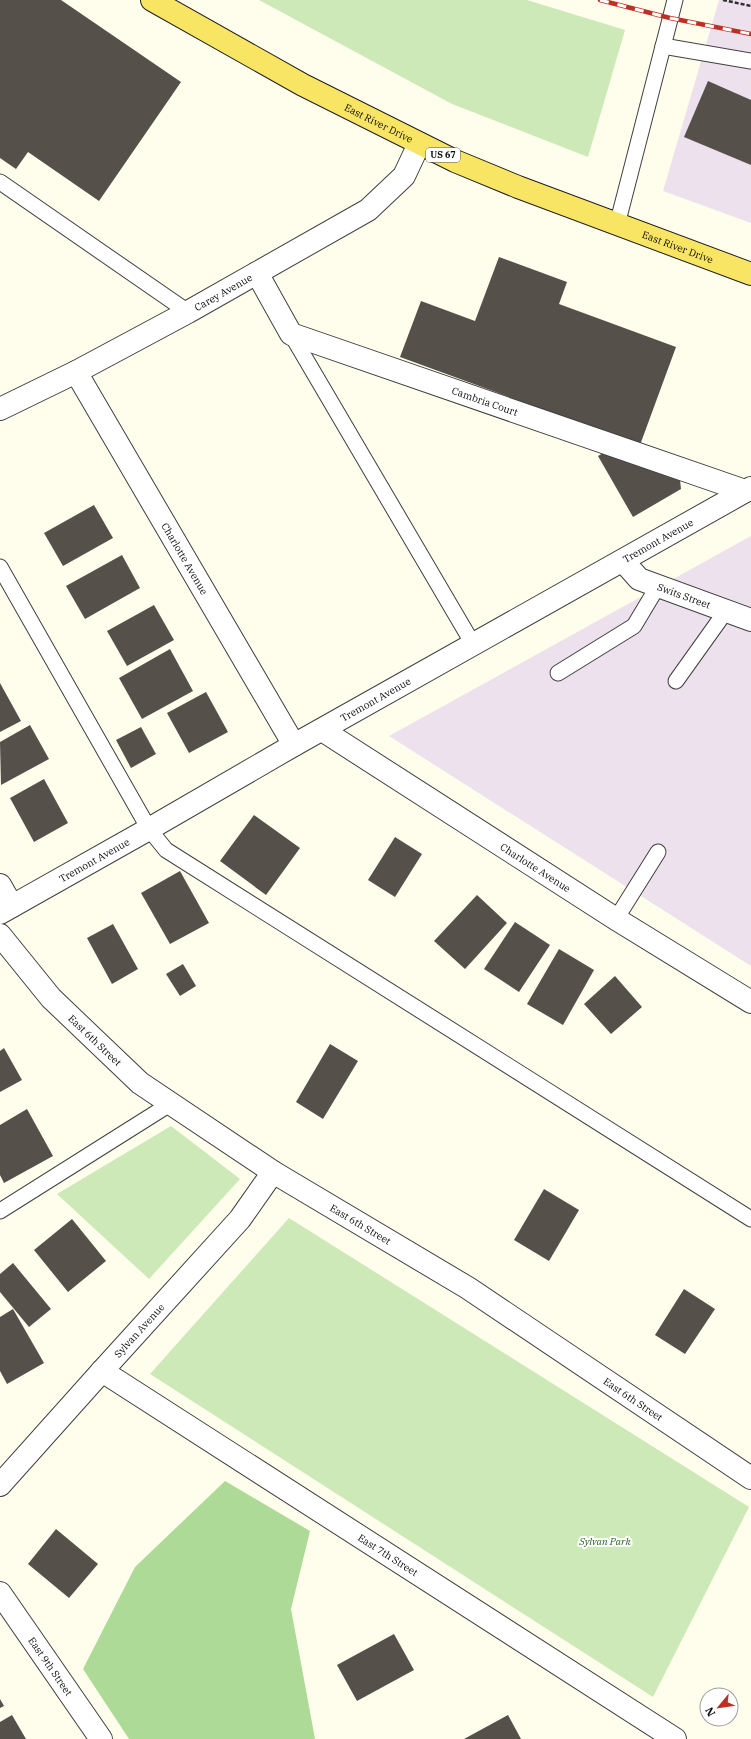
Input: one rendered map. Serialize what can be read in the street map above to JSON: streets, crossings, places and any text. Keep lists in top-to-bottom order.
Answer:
{
  "streets": {
    "main road": ["East River Drive", "US 67"],
    "street": [
      "Carey Avenue",
      "Cambria Court",
      "Tremont Avenue",
      "Charlotte Avenue",
      "Swits Street",
      "East 6th Street",
      "Sylvan Avenue",
      "East 7th Street",
      "East 9th Street"
    ]
  },
  "crossings": [
    ["East River Drive", "Carey Avenue"],
    ["Carey Avenue", "Charlotte Avenue"],
    ["Cambria Court", "Tremont Avenue"],
    ["Tremont Avenue", "Charlotte Avenue"],
    ["Tremont Avenue", "Swits Street"],
    ["East 6th Street", "Sylvan Avenue"],
    ["Sylvan Avenue", "East 7th Street"]
  ],
  "parks": ["Sylvan Park"],
  "north": "bottom left"
}
